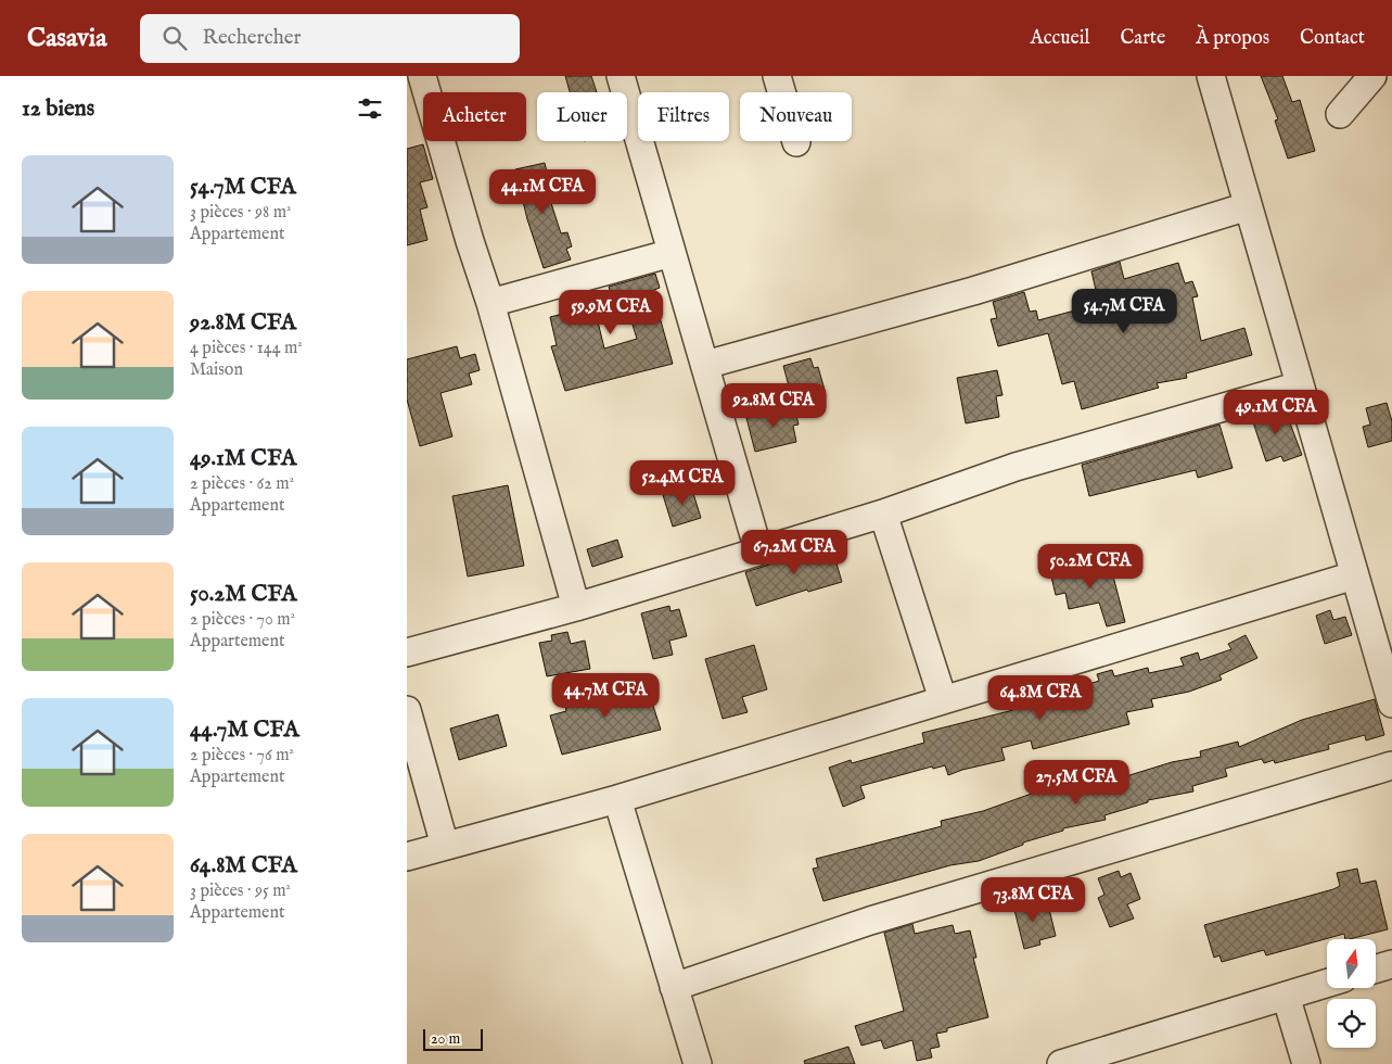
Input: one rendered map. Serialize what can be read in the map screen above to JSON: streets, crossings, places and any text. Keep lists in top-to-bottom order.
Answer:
{
  "scale_bar": "20 m",
  "north": "top",
  "page": {
    "header": "Casavia",
    "search": "Rechercher",
    "nav": [
      "Accueil",
      "Carte",
      "À propos",
      "Contact"
    ],
    "heading": "12 biens",
    "chip": [
      "Acheter",
      "Louer",
      "Filtres",
      "Nouveau"
    ],
    "list": [
      {
        "name": "54.7M CFA",
        "note": "3 pièces · 98 m² · Appartement"
      },
      {
        "name": "92.8M CFA",
        "note": "4 pièces · 144 m² · Maison"
      },
      {
        "name": "49.1M CFA",
        "note": "2 pièces · 62 m² · Appartement"
      },
      {
        "name": "50.2M CFA",
        "note": "2 pièces · 70 m² · Appartement"
      },
      {
        "name": "44.7M CFA",
        "note": "2 pièces · 76 m² · Appartement"
      },
      {
        "name": "64.8M CFA",
        "note": "3 pièces · 95 m² · Appartement"
      }
    ],
    "price": [
      "44.1M CFA",
      "54.7M CFA",
      "59.9M CFA",
      "92.8M CFA",
      "49.1M CFA",
      "52.4M CFA",
      "67.2M CFA",
      "50.2M CFA",
      "44.7M CFA",
      "64.8M CFA",
      "27.5M CFA",
      "73.8M CFA"
    ],
    "scale": "20 m"
  }
}
